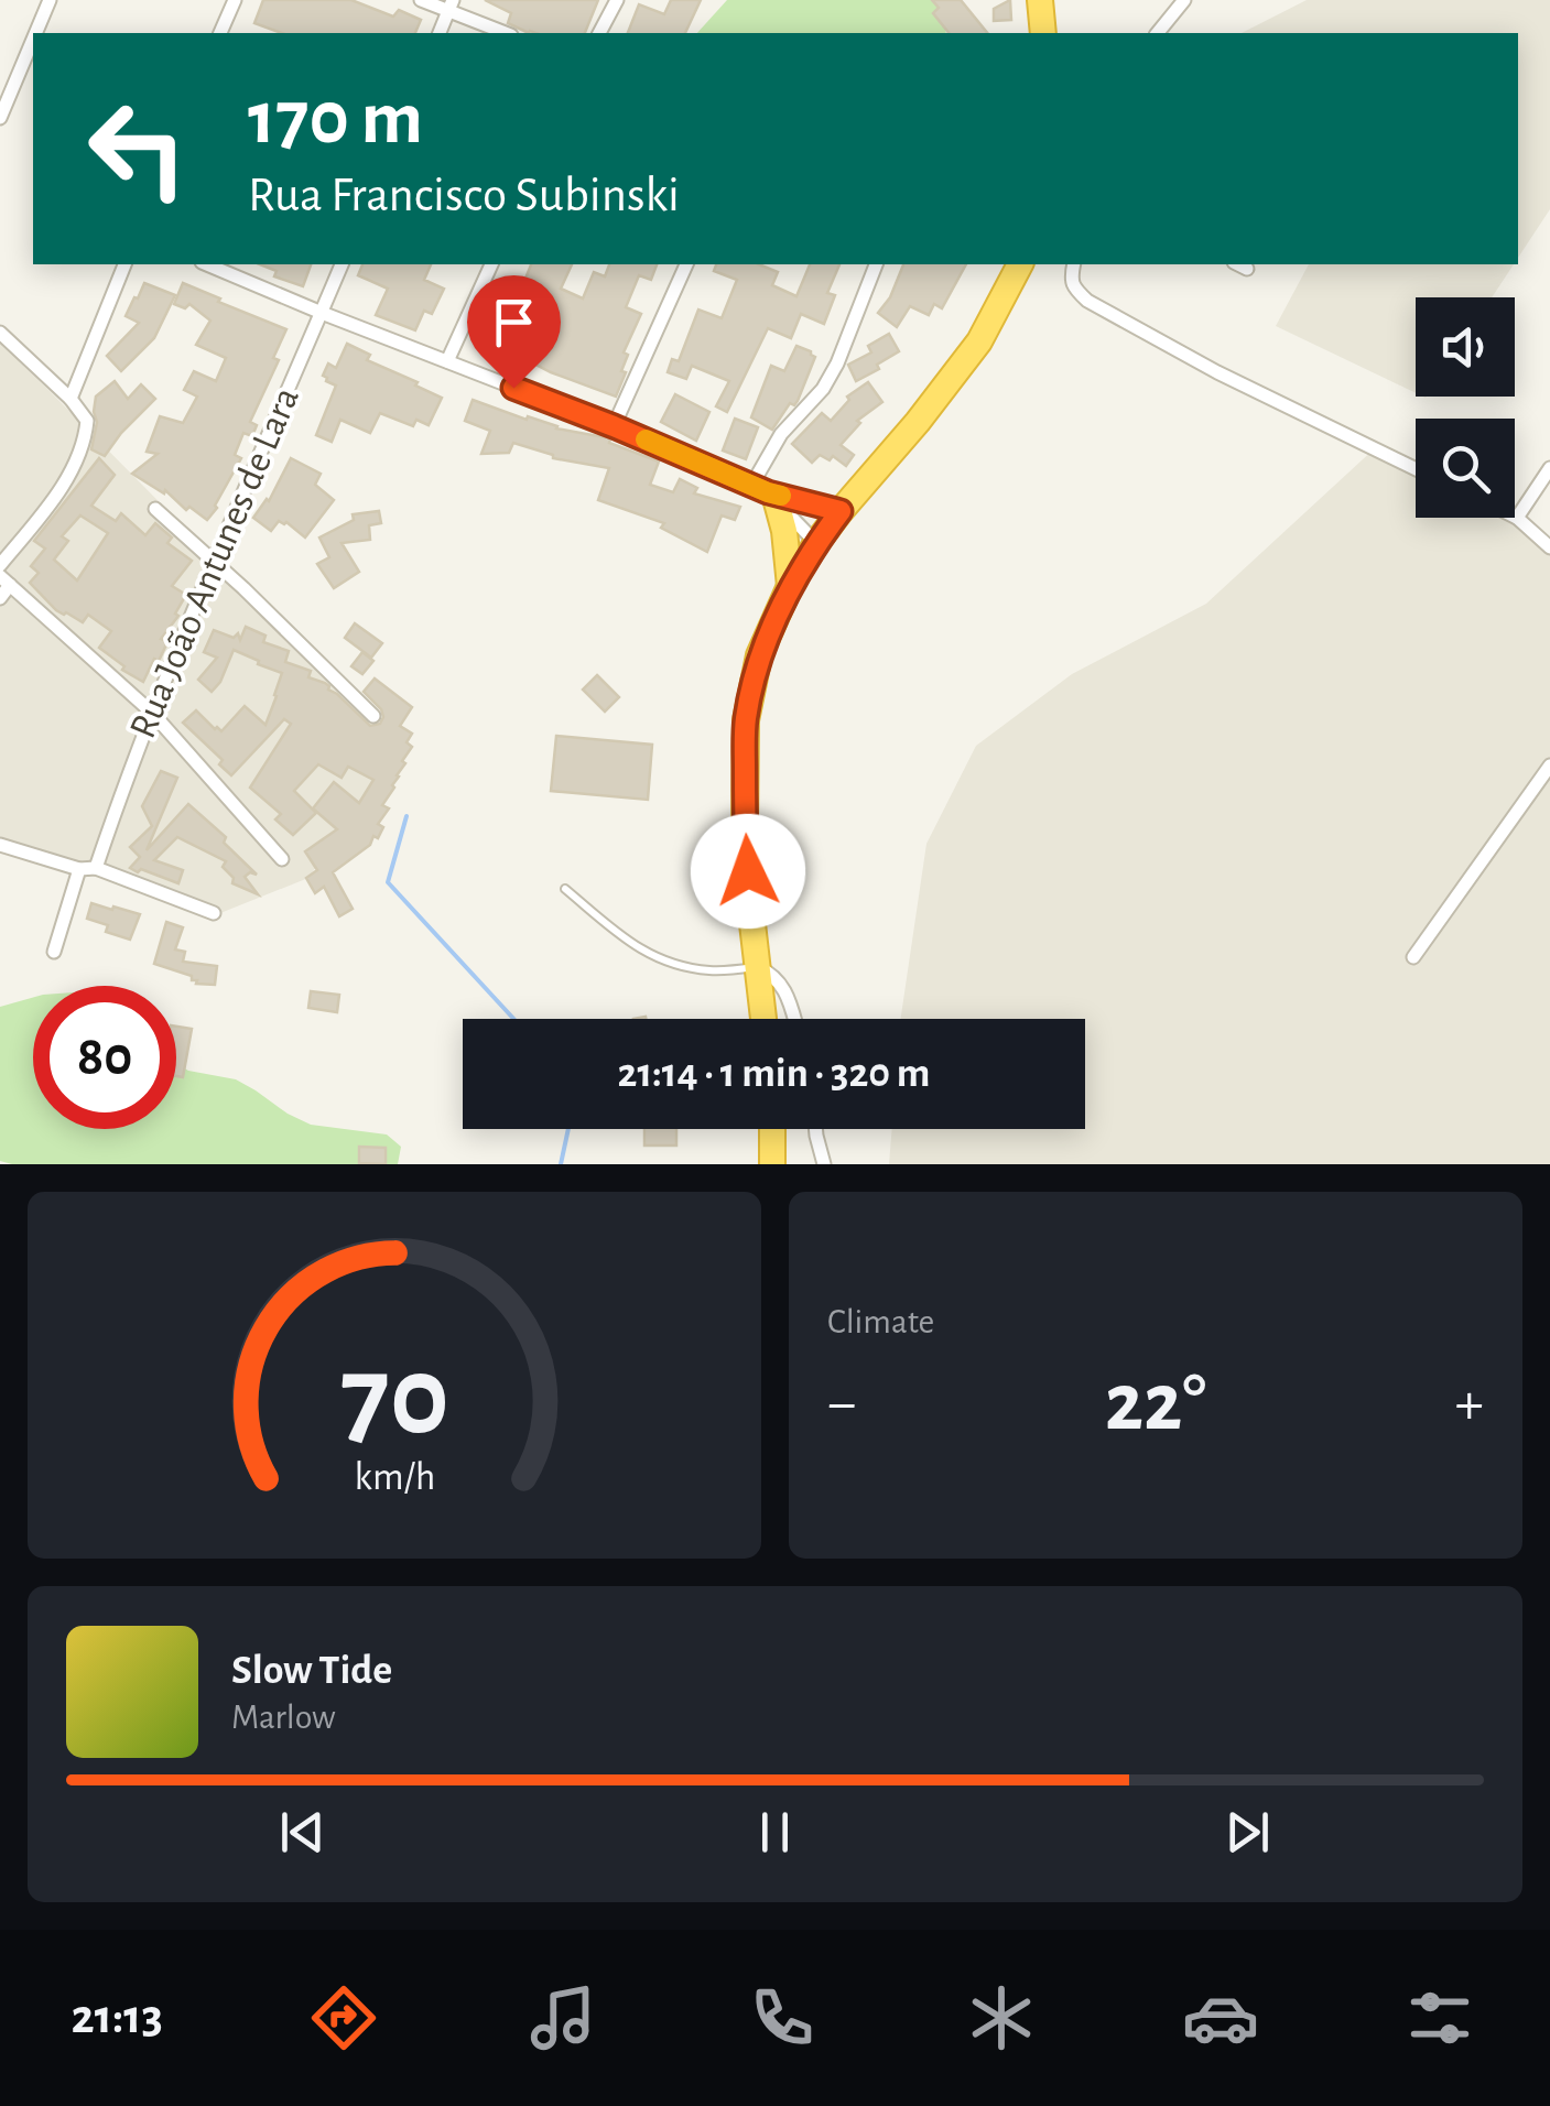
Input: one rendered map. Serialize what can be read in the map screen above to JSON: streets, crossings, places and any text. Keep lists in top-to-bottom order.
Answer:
{
  "streets": {
    "street": ["Rua João Antunes de Lara"]
  },
  "page": {
    "turn": ["170 m", "Rua Francisco Subinski"],
    "limit": "80",
    "trip": "21:14 · 1 min · 320 m",
    "tile": "Climate",
    "heat": ["−", "22°", "+"],
    "song": ["Slow Tide", "Marlow"],
    "tabs": "21:13",
    "gauge": ["70", "km/h"]
  }
}
